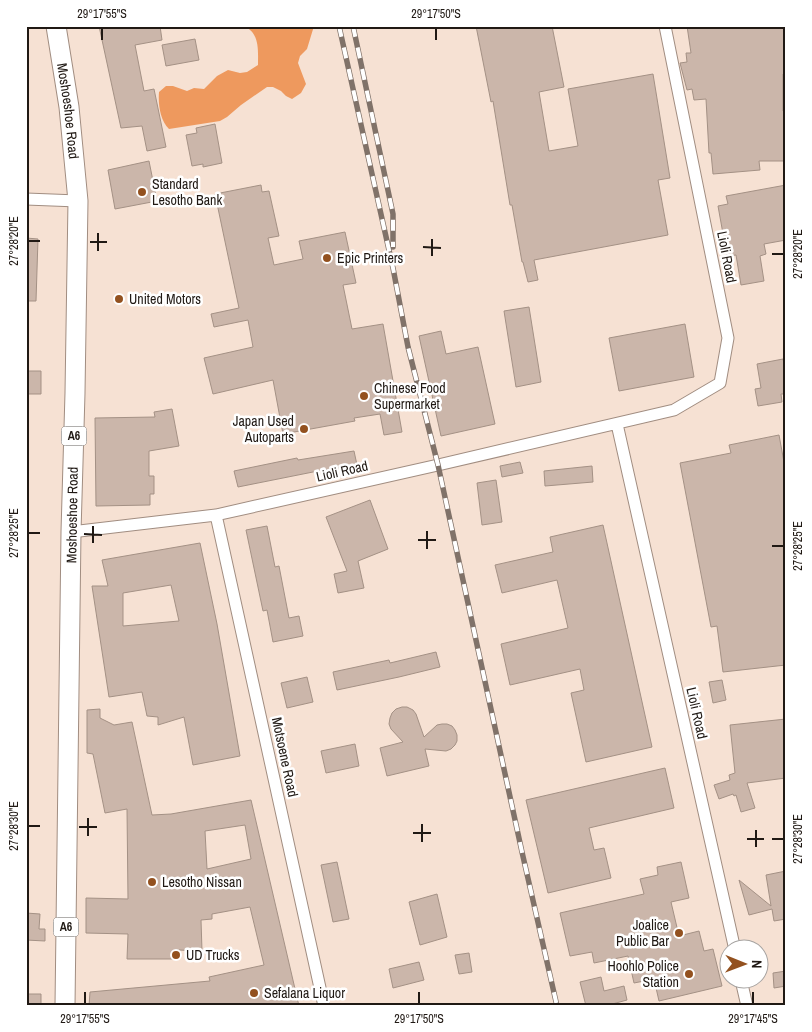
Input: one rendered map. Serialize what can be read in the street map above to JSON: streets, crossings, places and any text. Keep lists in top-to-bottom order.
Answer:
{
  "streets": {
    "main road": ["Moshoeshoe Road", "A6"],
    "street": ["Lioli Road", "Motsoene Road"]
  },
  "crossings": [
    ["Moshoeshoe Road", "Lioli Road"],
    ["Lioli Road", "Motsoene Road"]
  ],
  "places": [
    "Standard Lesotho Bank",
    "Epic Printers",
    "United Motors",
    "Chinese Food Supermarket",
    "Japan Used Autoparts",
    "Lesotho Nissan",
    "Joalice Public Bar",
    "UD Trucks",
    "Hoohlo Police Station",
    "Sefalana Liquor"
  ],
  "north": "right",
  "coordinates": [
    "29°17'55\"S",
    "29°17'50\"S",
    "27°28'20\"E",
    "27°28'25\"E",
    "27°28'30\"E",
    "29°17'45\"S"
  ]
}
